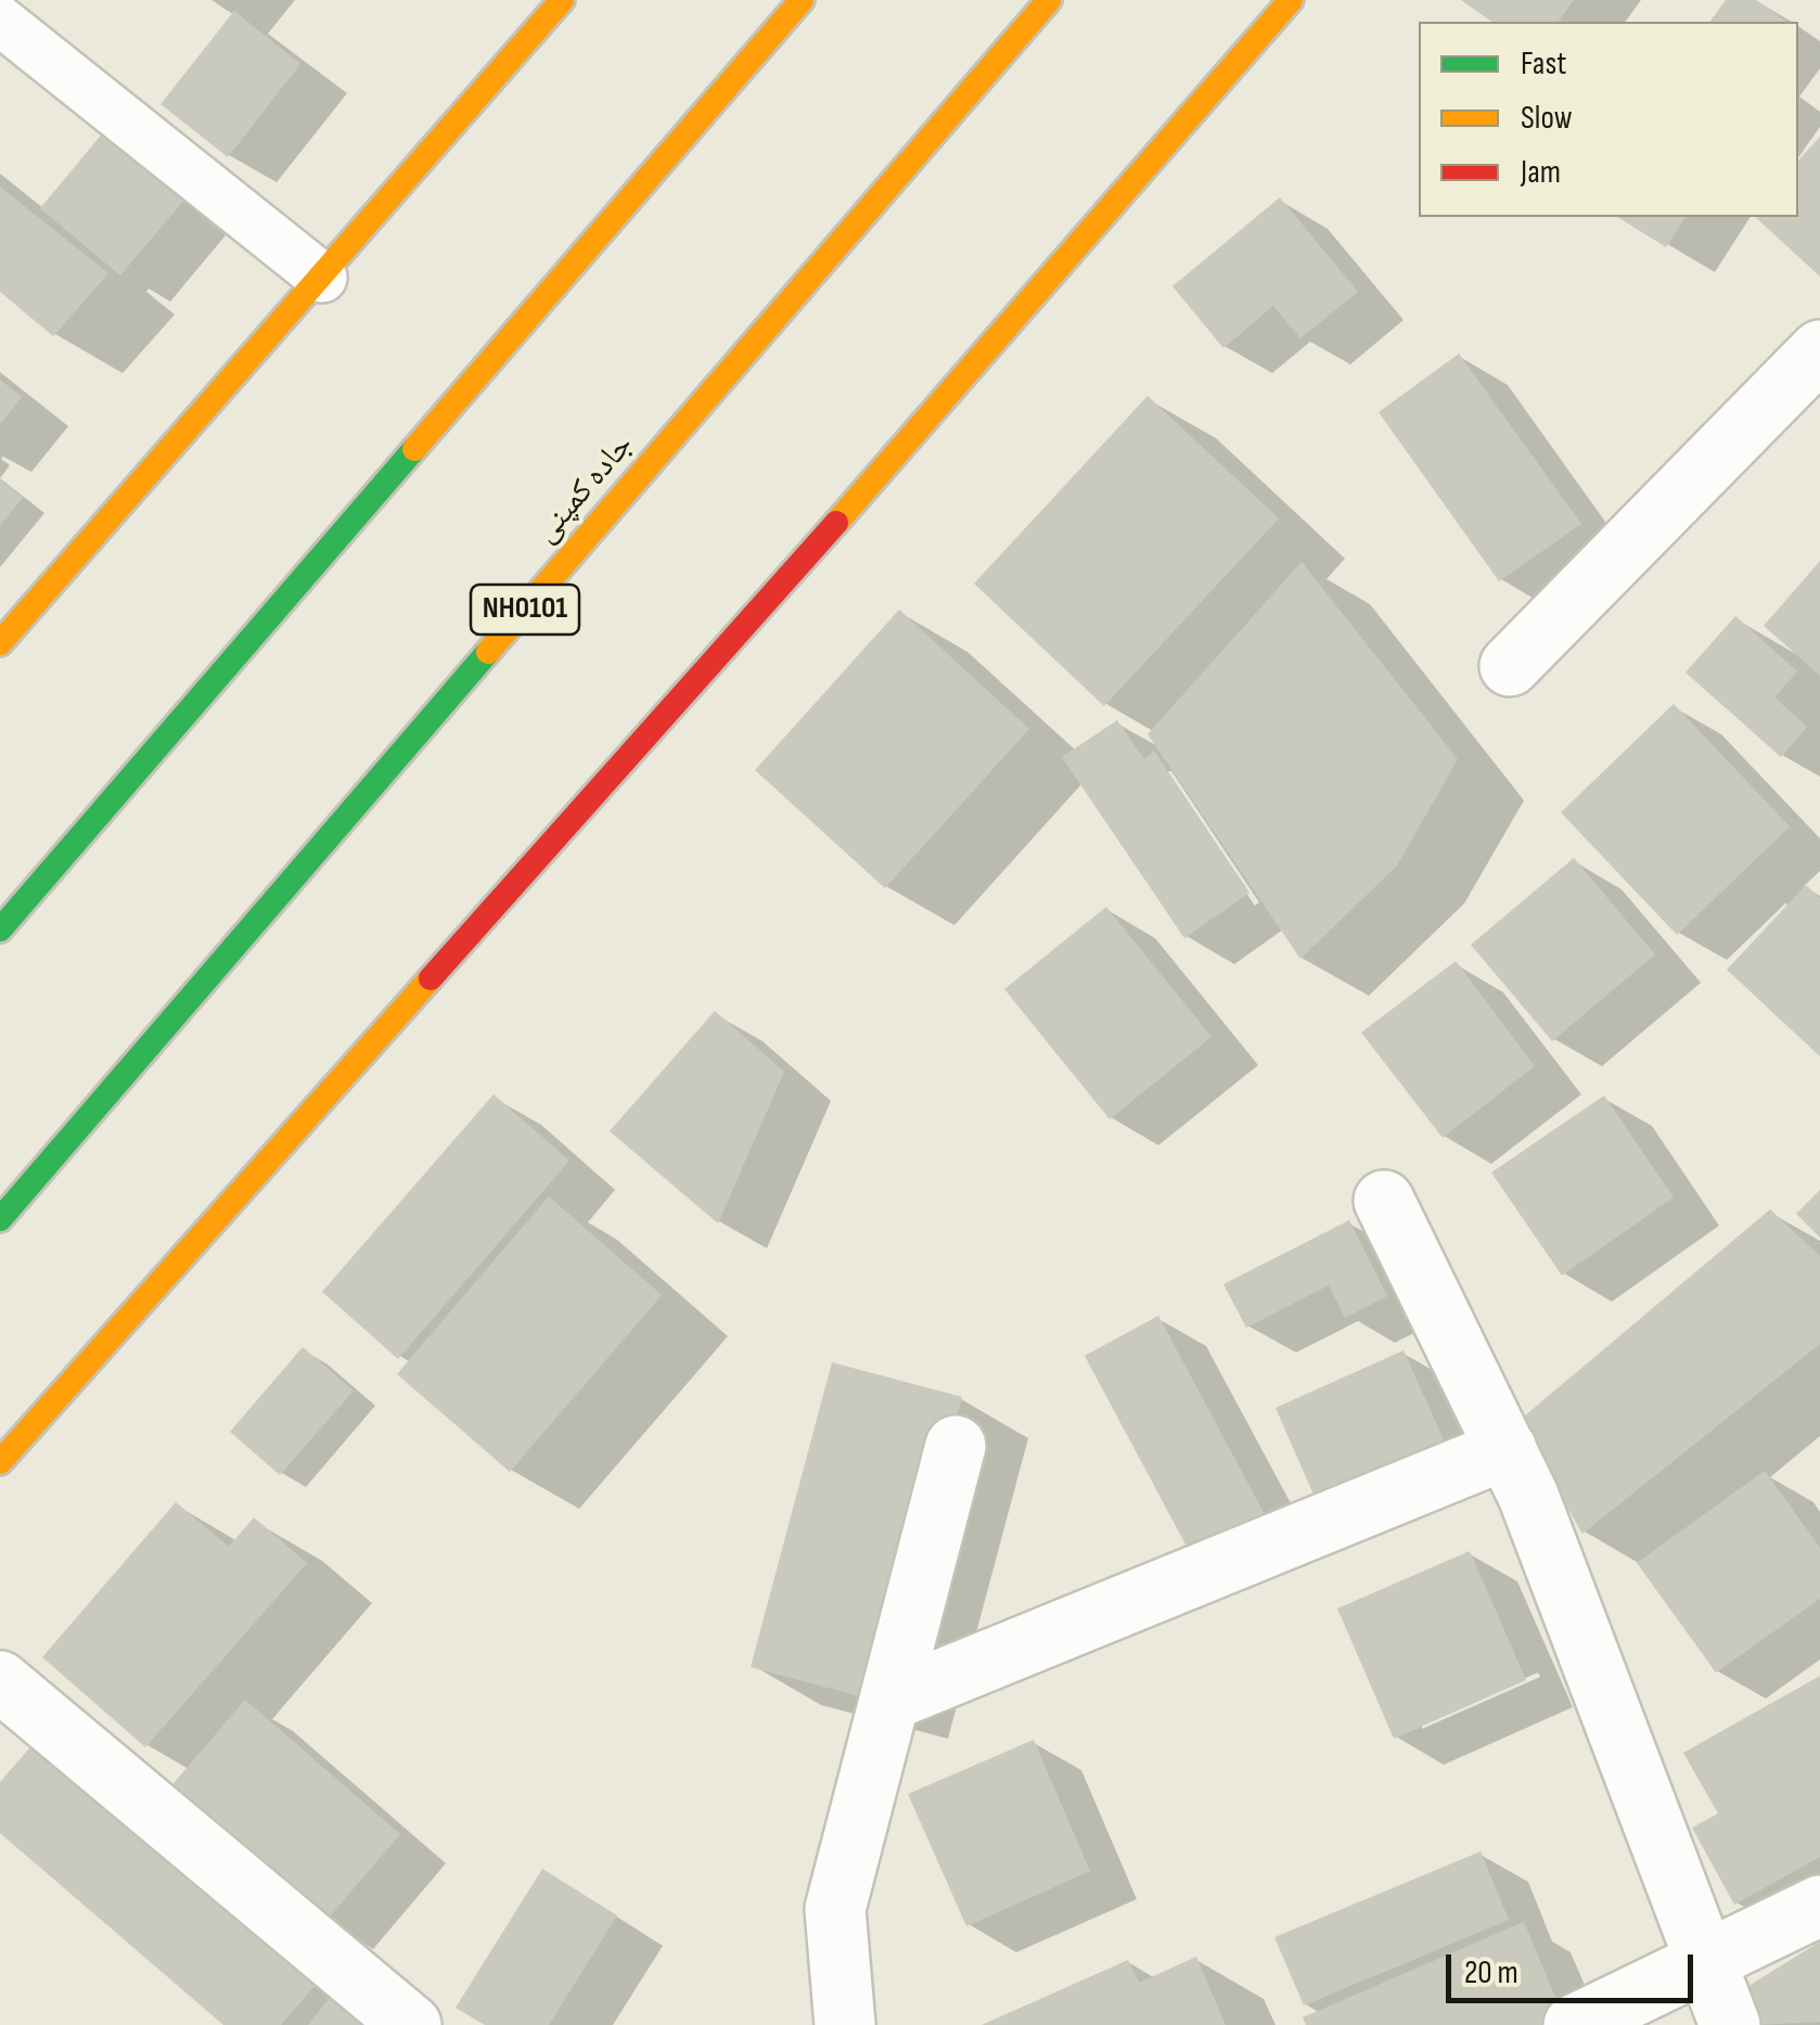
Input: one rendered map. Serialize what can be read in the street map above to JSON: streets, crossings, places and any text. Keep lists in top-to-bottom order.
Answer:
{
  "streets": {
    "main road": ["جاده کمپنی", "NH0101"]
  },
  "legend": ["Fast", "Slow", "Jam"],
  "scale_bar": "20 m"
}
